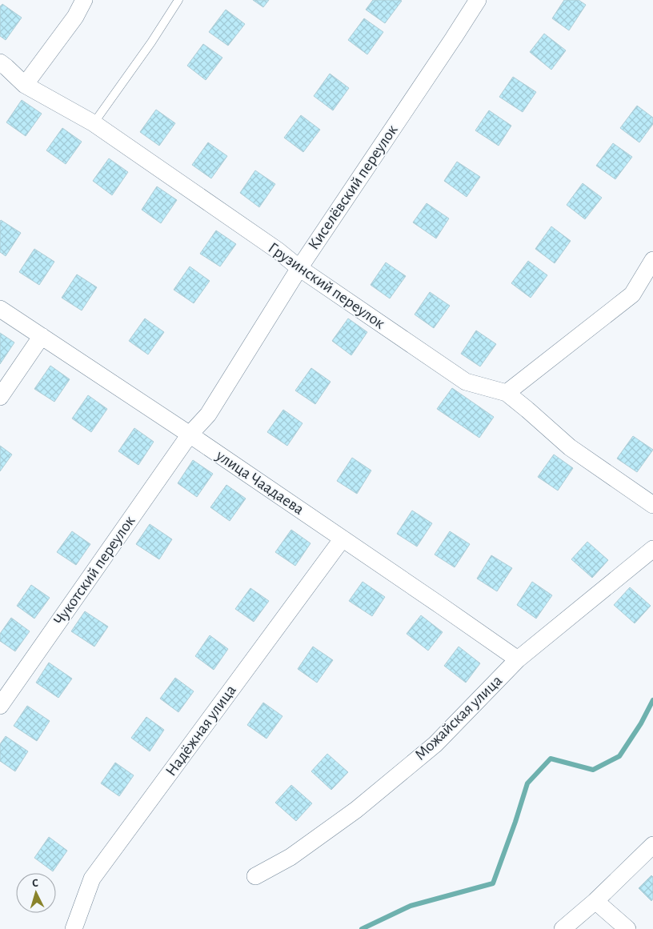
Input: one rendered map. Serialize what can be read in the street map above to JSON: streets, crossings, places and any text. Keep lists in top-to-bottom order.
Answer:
{
  "streets": {
    "street": [
      "Киселёвский переулок",
      "Грузинский переулок",
      "улица Чаадаева",
      "Чукотский переулок",
      "Можайская улица",
      "Надёжная улица"
    ]
  },
  "crossings": [
    ["Киселёвский переулок", "Грузинский переулок"],
    ["Киселёвский переулок", "улица Чаадаева"],
    ["Киселёвский переулок", "Чукотский переулок"],
    ["улица Чаадаева", "Чукотский переулок"],
    ["улица Чаадаева", "Можайская улица"],
    ["улица Чаадаева", "Надёжная улица"]
  ],
  "north": "top"
}
